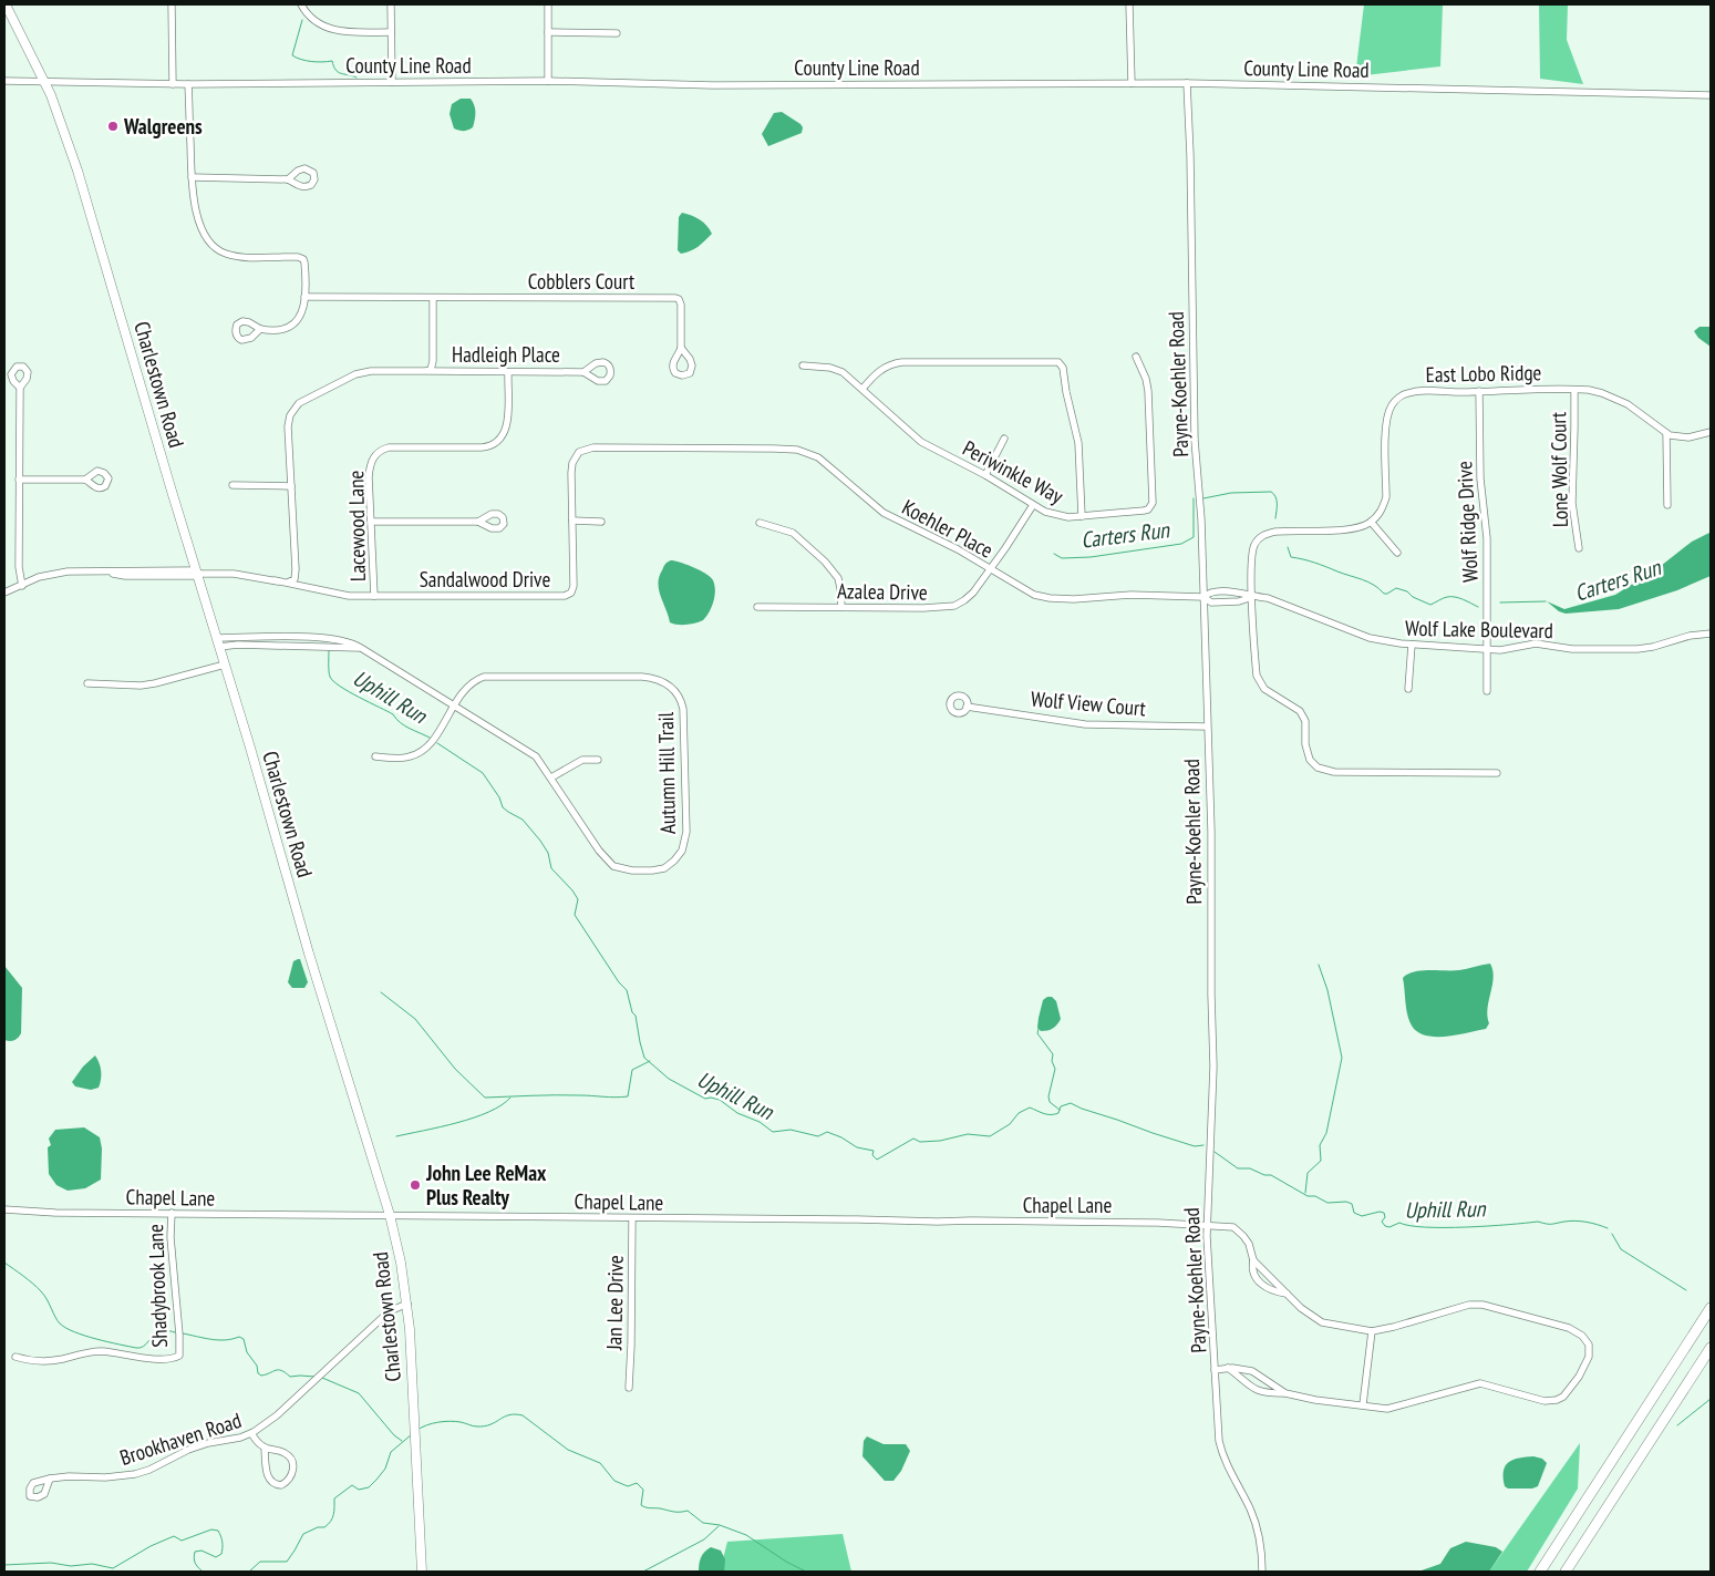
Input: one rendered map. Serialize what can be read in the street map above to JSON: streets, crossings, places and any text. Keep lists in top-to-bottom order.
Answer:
{
  "streets": {
    "main road": ["Charlestown Road"],
    "street": [
      "County Line Road",
      "Cobblers Court",
      "Hadleigh Place",
      "East Lobo Ridge",
      "Payne-Koehler Road",
      "Lone Wolf Court",
      "Periwinkle Way",
      "Wolf Ridge Drive",
      "Lacewood Lane",
      "Koehler Place",
      "Sandalwood Drive",
      "Azalea Drive",
      "Wolf Lake Boulevard",
      "Wolf View Court",
      "Autumn Hill Trail",
      "Chapel Lane",
      "Shadybrook Lane",
      "Jan Lee Drive",
      "Brookhaven Road"
    ]
  },
  "crossings": [
    ["County Line Road", "Charlestown Road"],
    ["County Line Road", "Payne-Koehler Road"],
    ["Hadleigh Place", "Lacewood Lane"],
    ["Hadleigh Place", "Sandalwood Drive"],
    ["East Lobo Ridge", "Lone Wolf Court"],
    ["East Lobo Ridge", "Wolf Ridge Drive"],
    ["Charlestown Road", "Sandalwood Drive"],
    ["Charlestown Road", "Autumn Hill Trail"],
    ["Charlestown Road", "Chapel Lane"],
    ["Charlestown Road", "Brookhaven Road"],
    ["Payne-Koehler Road", "Koehler Place"],
    ["Payne-Koehler Road", "Wolf Lake Boulevard"],
    ["Payne-Koehler Road", "Wolf View Court"],
    ["Payne-Koehler Road", "Chapel Lane"],
    ["Periwinkle Way", "Azalea Drive"],
    ["Wolf Ridge Drive", "Wolf Lake Boulevard"],
    ["Lacewood Lane", "Sandalwood Drive"],
    ["Koehler Place", "Sandalwood Drive"],
    ["Koehler Place", "Azalea Drive"],
    ["Koehler Place", "Wolf Lake Boulevard"],
    ["Chapel Lane", "Shadybrook Lane"],
    ["Chapel Lane", "Jan Lee Drive"]
  ],
  "water": ["Carters Run", "Uphill Run"],
  "places": ["Walgreens", "John Lee ReMax Plus Realty"]
}
